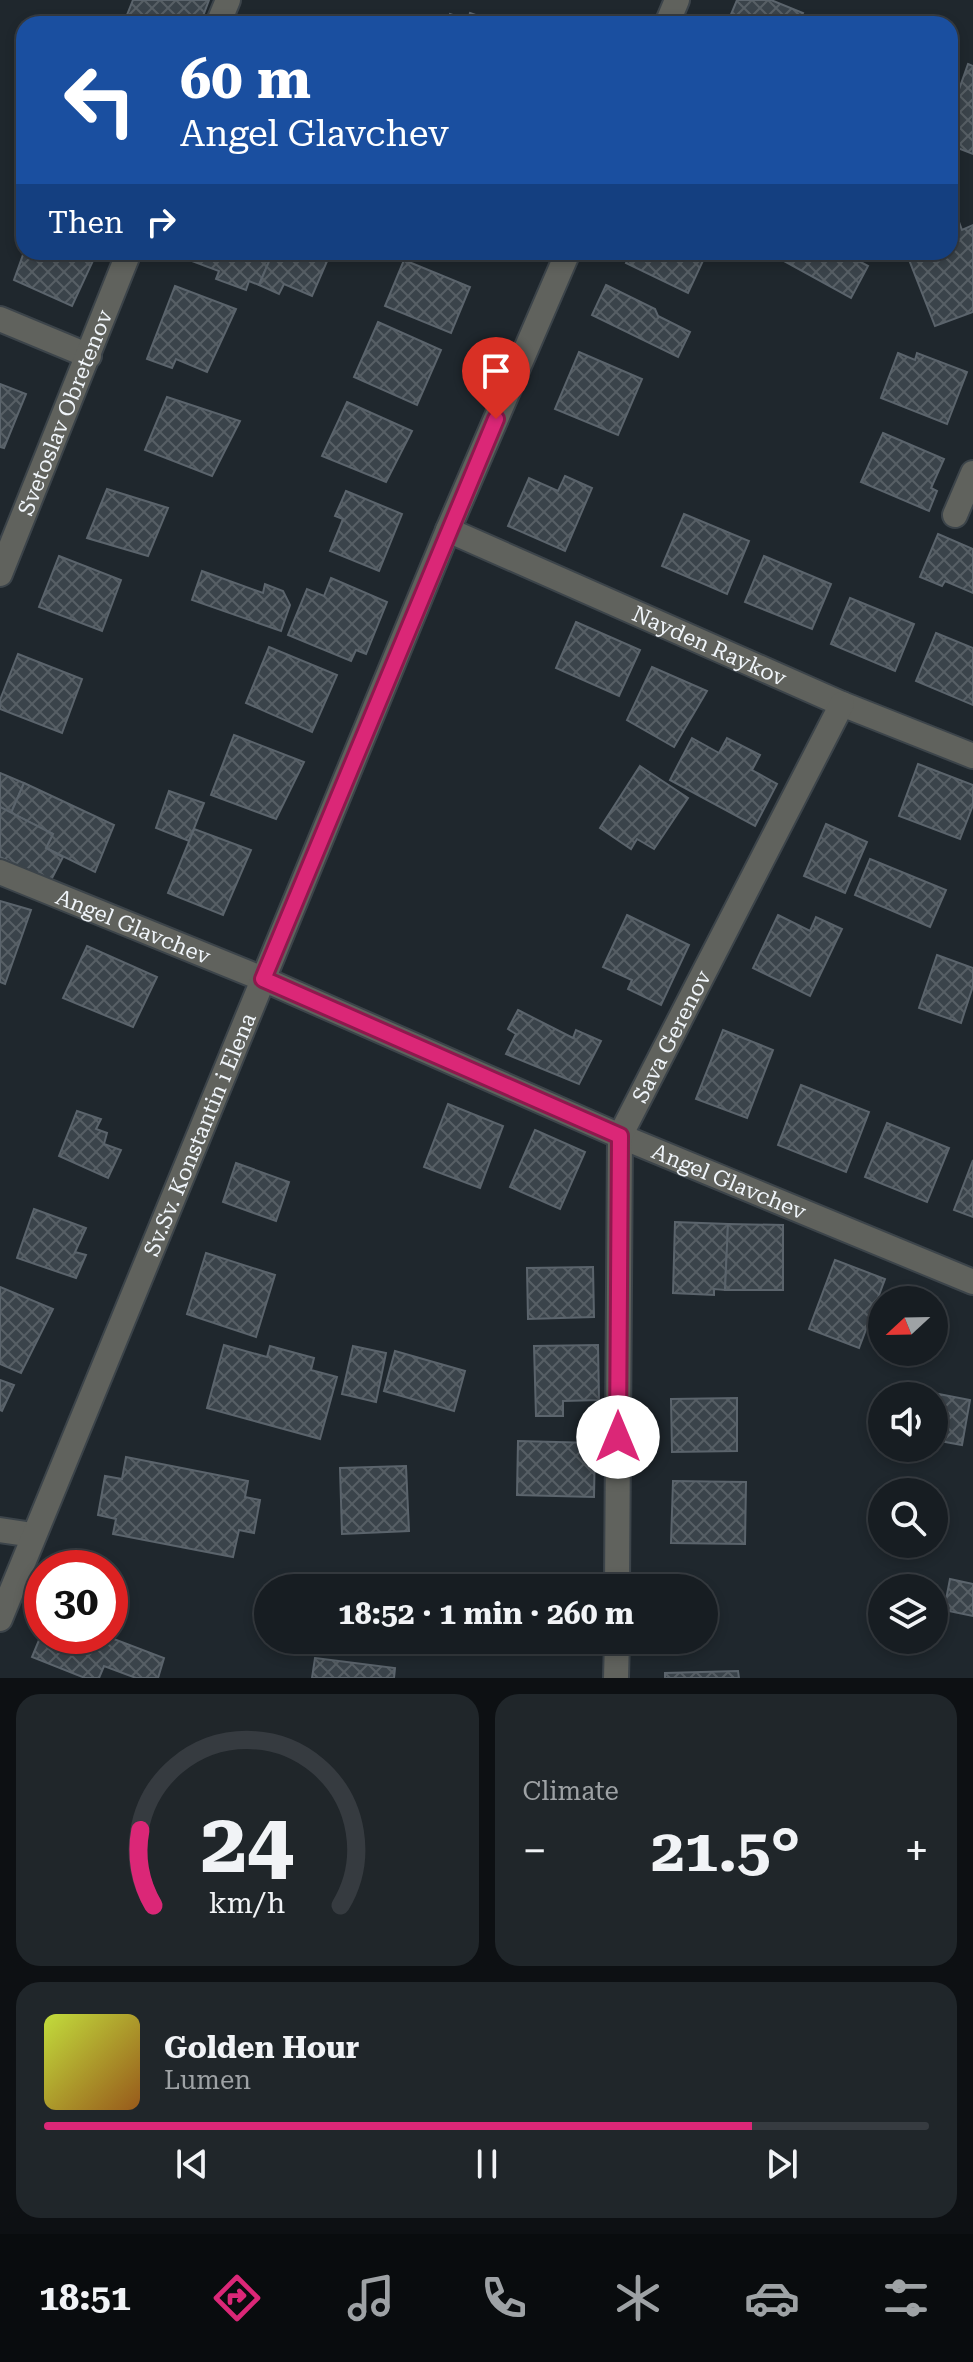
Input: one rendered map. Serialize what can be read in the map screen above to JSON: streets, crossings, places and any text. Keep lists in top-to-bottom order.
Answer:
{
  "streets": {
    "street": [
      "Svetoslav Obretenov",
      "Nayden Raykov",
      "Angel Glavchev",
      "Sava Gerenov",
      "Sv.Sv. Konstantin i Elena"
    ]
  },
  "crossings": [
    ["Nayden Raykov", "Sava Gerenov"],
    ["Nayden Raykov", "Sv.Sv. Konstantin i Elena"],
    ["Angel Glavchev", "Sava Gerenov"],
    ["Angel Glavchev", "Sv.Sv. Konstantin i Elena"]
  ],
  "north": "left",
  "page": {
    "turn": ["60 m", "Angel Glavchev"],
    "then": "Then",
    "limit": "30",
    "trip": "18:52 · 1 min · 260 m",
    "tile": "Climate",
    "heat": ["−", "21.5°", "+"],
    "song": ["Golden Hour", "Lumen"],
    "tabs": "18:51",
    "gauge": ["24", "km/h"]
  }
}
